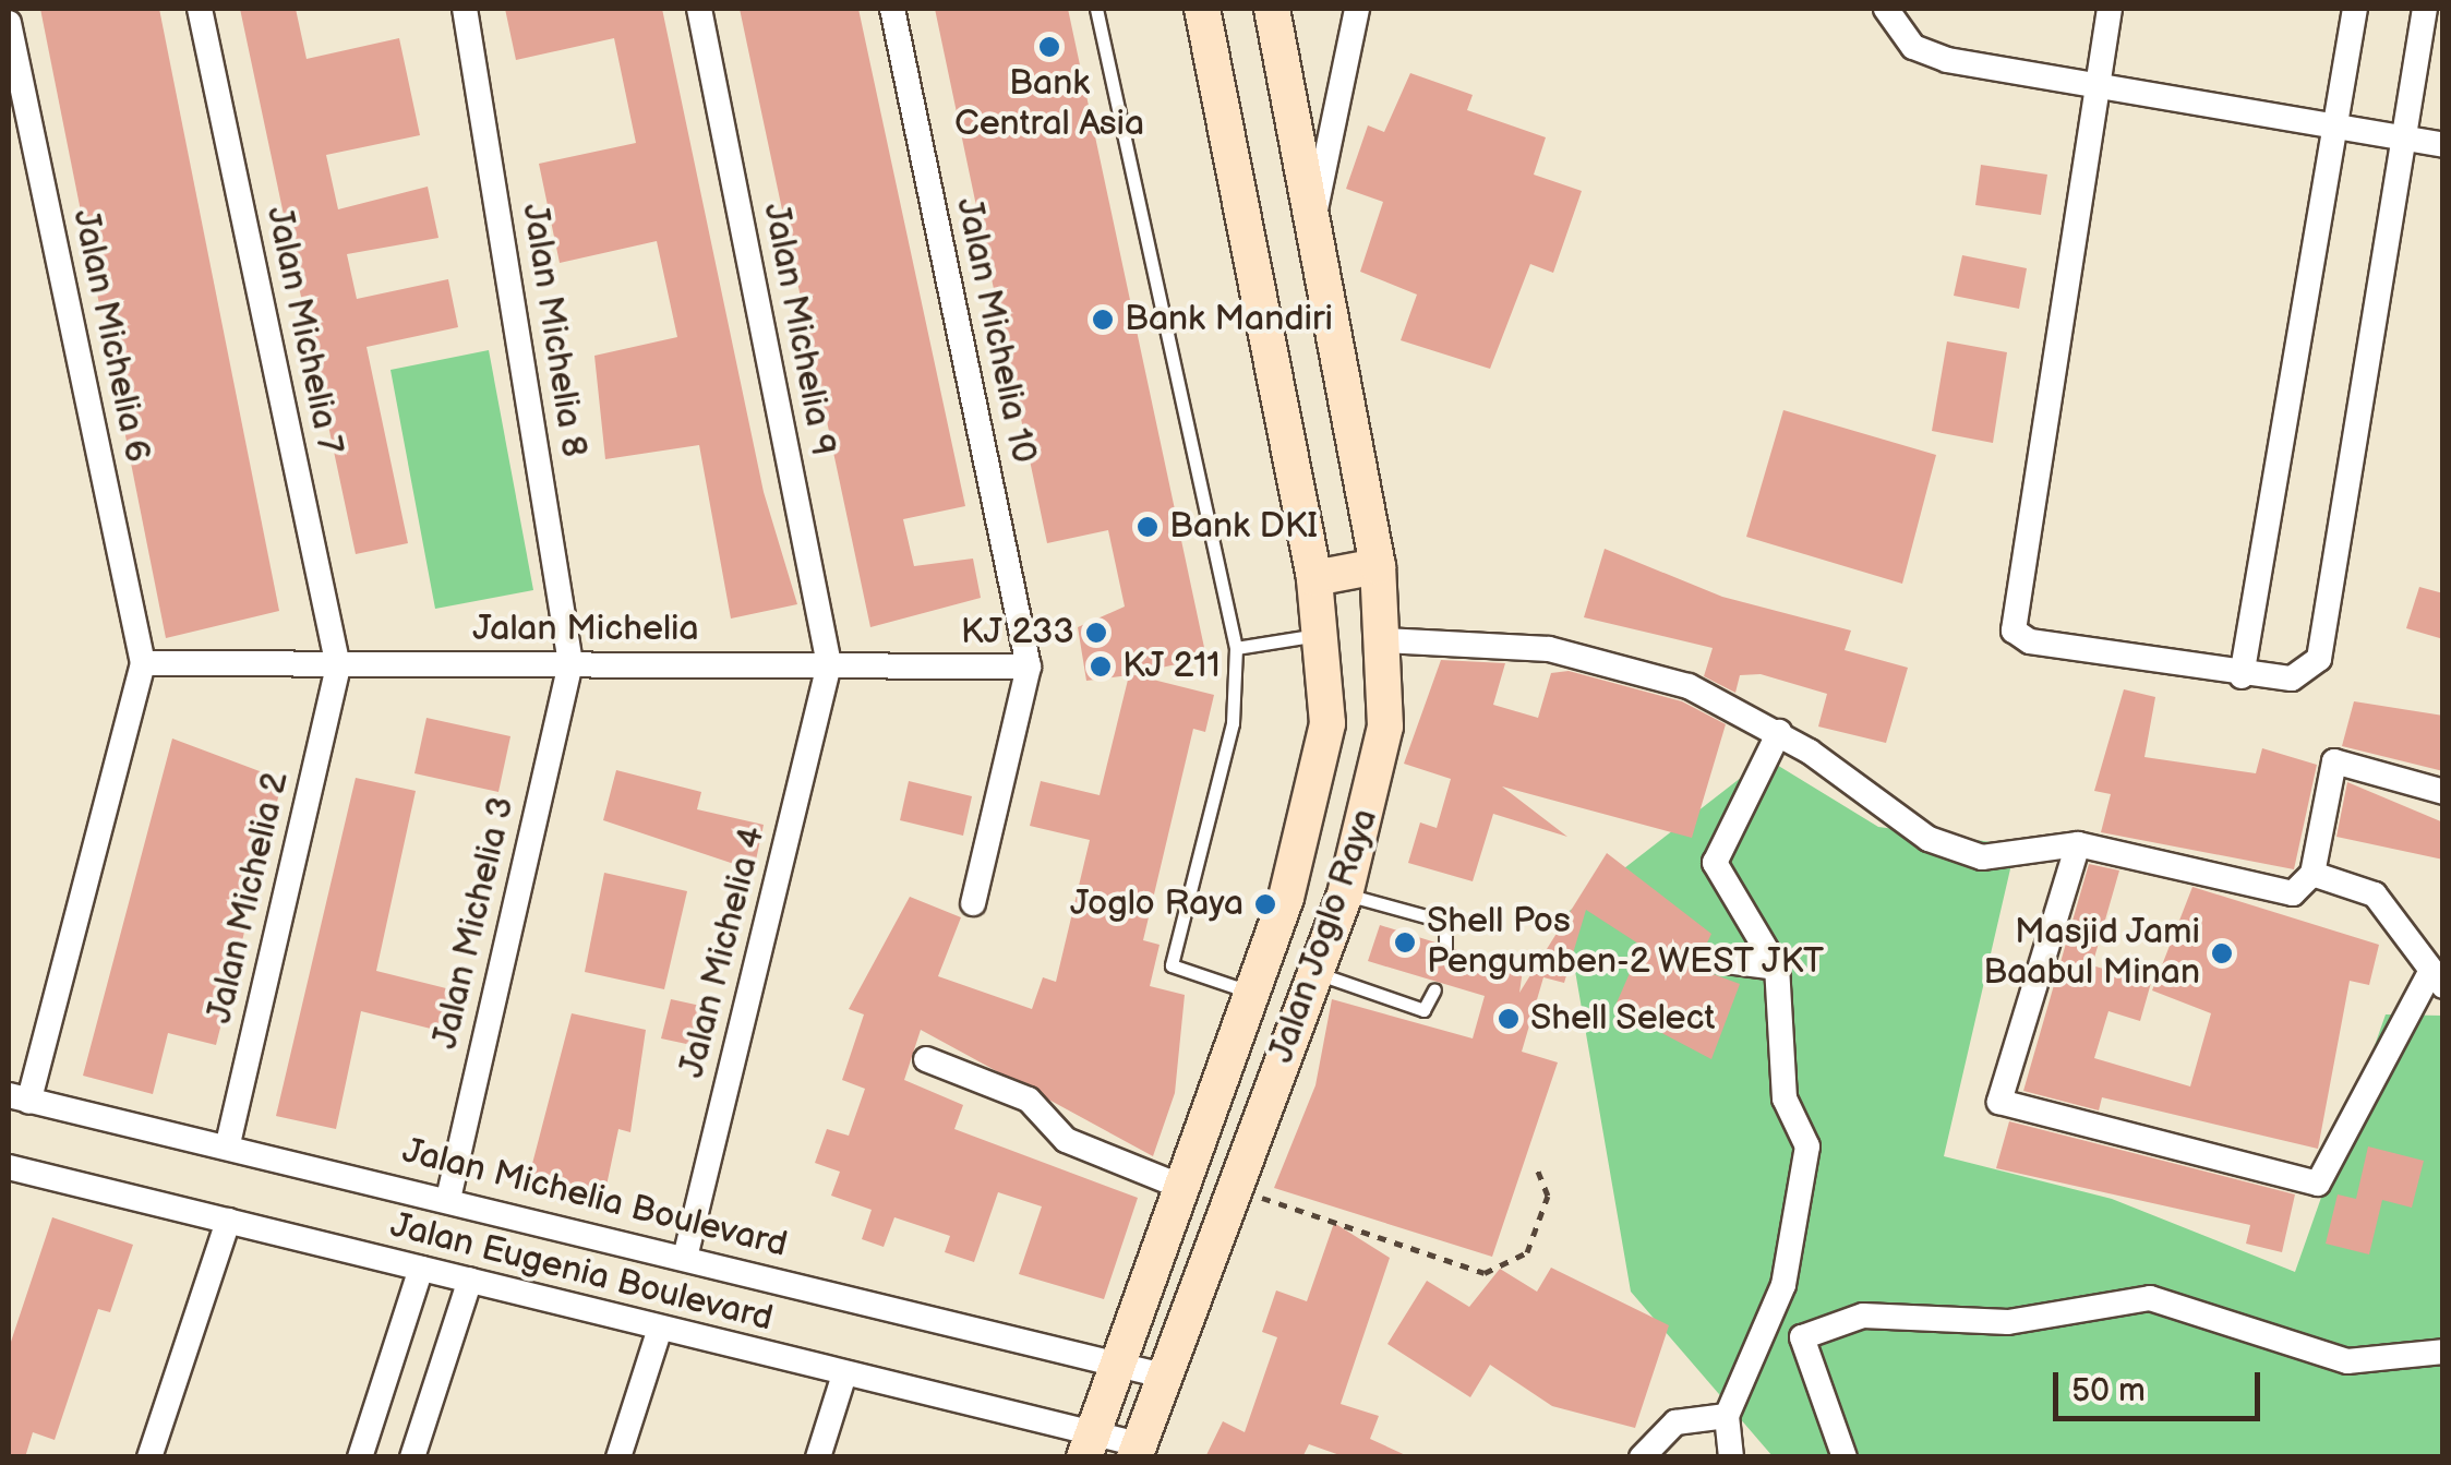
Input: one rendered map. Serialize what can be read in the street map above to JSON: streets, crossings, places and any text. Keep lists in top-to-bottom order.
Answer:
{
  "streets": {
    "main road": ["Jalan Joglo Raya"],
    "street": [
      "Jalan Michelia 9",
      "Jalan Michelia 7",
      "Jalan Michelia 8",
      "Jalan Michelia 10",
      "Jalan Michelia 6",
      "Jalan Michelia",
      "Jalan Michelia 2",
      "Jalan Michelia 3",
      "Jalan Michelia 4",
      "Jalan Michelia Boulevard",
      "Jalan Eugenia Boulevard"
    ]
  },
  "crossings": [
    ["Jalan Michelia 9", "Jalan Michelia"],
    ["Jalan Michelia 9", "Jalan Michelia 4"],
    ["Jalan Michelia 7", "Jalan Michelia"],
    ["Jalan Michelia 7", "Jalan Michelia 2"],
    ["Jalan Michelia 8", "Jalan Michelia"],
    ["Jalan Michelia 8", "Jalan Michelia 3"],
    ["Jalan Michelia 10", "Jalan Michelia"],
    ["Jalan Michelia 6", "Jalan Michelia"],
    ["Jalan Michelia", "Jalan Michelia 2"],
    ["Jalan Michelia", "Jalan Michelia 3"],
    ["Jalan Michelia", "Jalan Michelia 4"],
    ["Jalan Michelia 2", "Jalan Michelia Boulevard"],
    ["Jalan Michelia 3", "Jalan Michelia Boulevard"],
    ["Jalan Joglo Raya", "Jalan Michelia Boulevard"],
    ["Jalan Joglo Raya", "Jalan Eugenia Boulevard"],
    ["Jalan Michelia 4", "Jalan Michelia Boulevard"]
  ],
  "places": [
    "Bank Central Asia",
    "Bank Mandiri",
    "Bank DKI",
    "KJ 233",
    "KJ 211",
    "Joglo Raya",
    "Shell Pos Pengumben-2 WEST JKT",
    "Masjid Jami Baabul Minan",
    "Shell Select"
  ],
  "scale_bar": "50 m"
}
